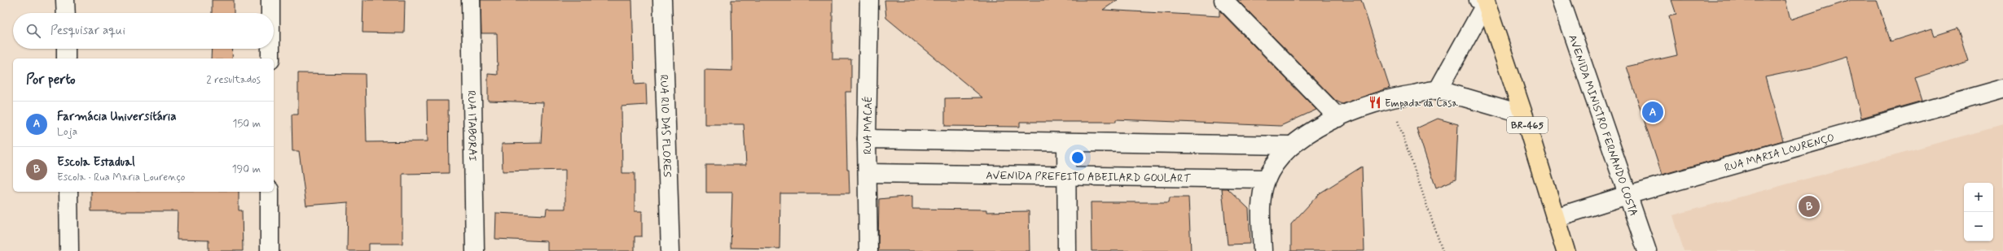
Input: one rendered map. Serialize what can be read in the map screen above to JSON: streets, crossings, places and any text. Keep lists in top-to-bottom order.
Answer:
{
  "streets": {
    "highway": ["BR-465"],
    "street": [
      "RUA ITABORAI",
      "RUA RIO DAS FLORES",
      "RUA MACAÉ",
      "AVENIDA MINISTRO FERNANDO COSTA",
      "RUA MARIA LOURENÇO",
      "AVENIDA PREFEITO ABEILARD GOULART"
    ]
  },
  "crossings": [
    ["RUA MACAÉ", "AVENIDA PREFEITO ABEILARD GOULART"],
    ["BR-465", "RUA MARIA LOURENÇO"],
    ["AVENIDA MINISTRO FERNANDO COSTA", "RUA MARIA LOURENÇO"]
  ],
  "places": {
    "restaurant": ["Empada da Casa"]
  },
  "page": {
    "search": "Pesquisar aqui",
    "heading": ["Por perto", "2 resultados"],
    "pins": ["A", "B"],
    "list": [
      {
        "mark": "A",
        "name": "Farmácia Universitária",
        "note": "Loja",
        "value": "150 m"
      },
      {
        "mark": "B",
        "name": "Escola Estadual",
        "note": "Escola · Rua Maria Lourenço",
        "value": "190 m"
      }
    ],
    "map_buttons": ["+", "−"]
  }
}
